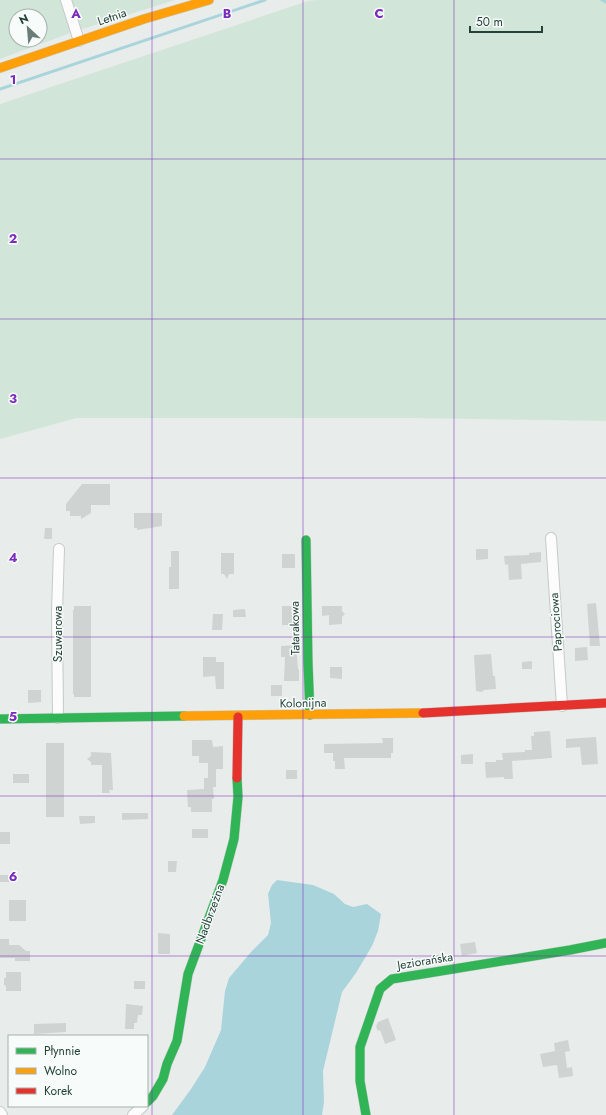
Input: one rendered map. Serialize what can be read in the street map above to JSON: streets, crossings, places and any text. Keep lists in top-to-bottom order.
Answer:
{
  "streets": {
    "street": [
      "Letnia",
      "Paprociowa",
      "Tatarakowa",
      "Szuwarowa",
      "Kolonijna",
      "Nadbrzeżna",
      "Jeziorańska"
    ]
  },
  "crossings": [
    ["Paprociowa", "Kolonijna"],
    ["Tatarakowa", "Kolonijna"],
    ["Szuwarowa", "Kolonijna"],
    ["Kolonijna", "Nadbrzeżna"]
  ],
  "legend": ["Płynnie", "Wolno", "Korek"],
  "scale_bar": "50 m",
  "north": "top left",
  "grid": {
    "columns": ["A", "B", "C"],
    "rows": [
      "1",
      "2",
      "3",
      "4",
      "5",
      "6"
    ]
  }
}
